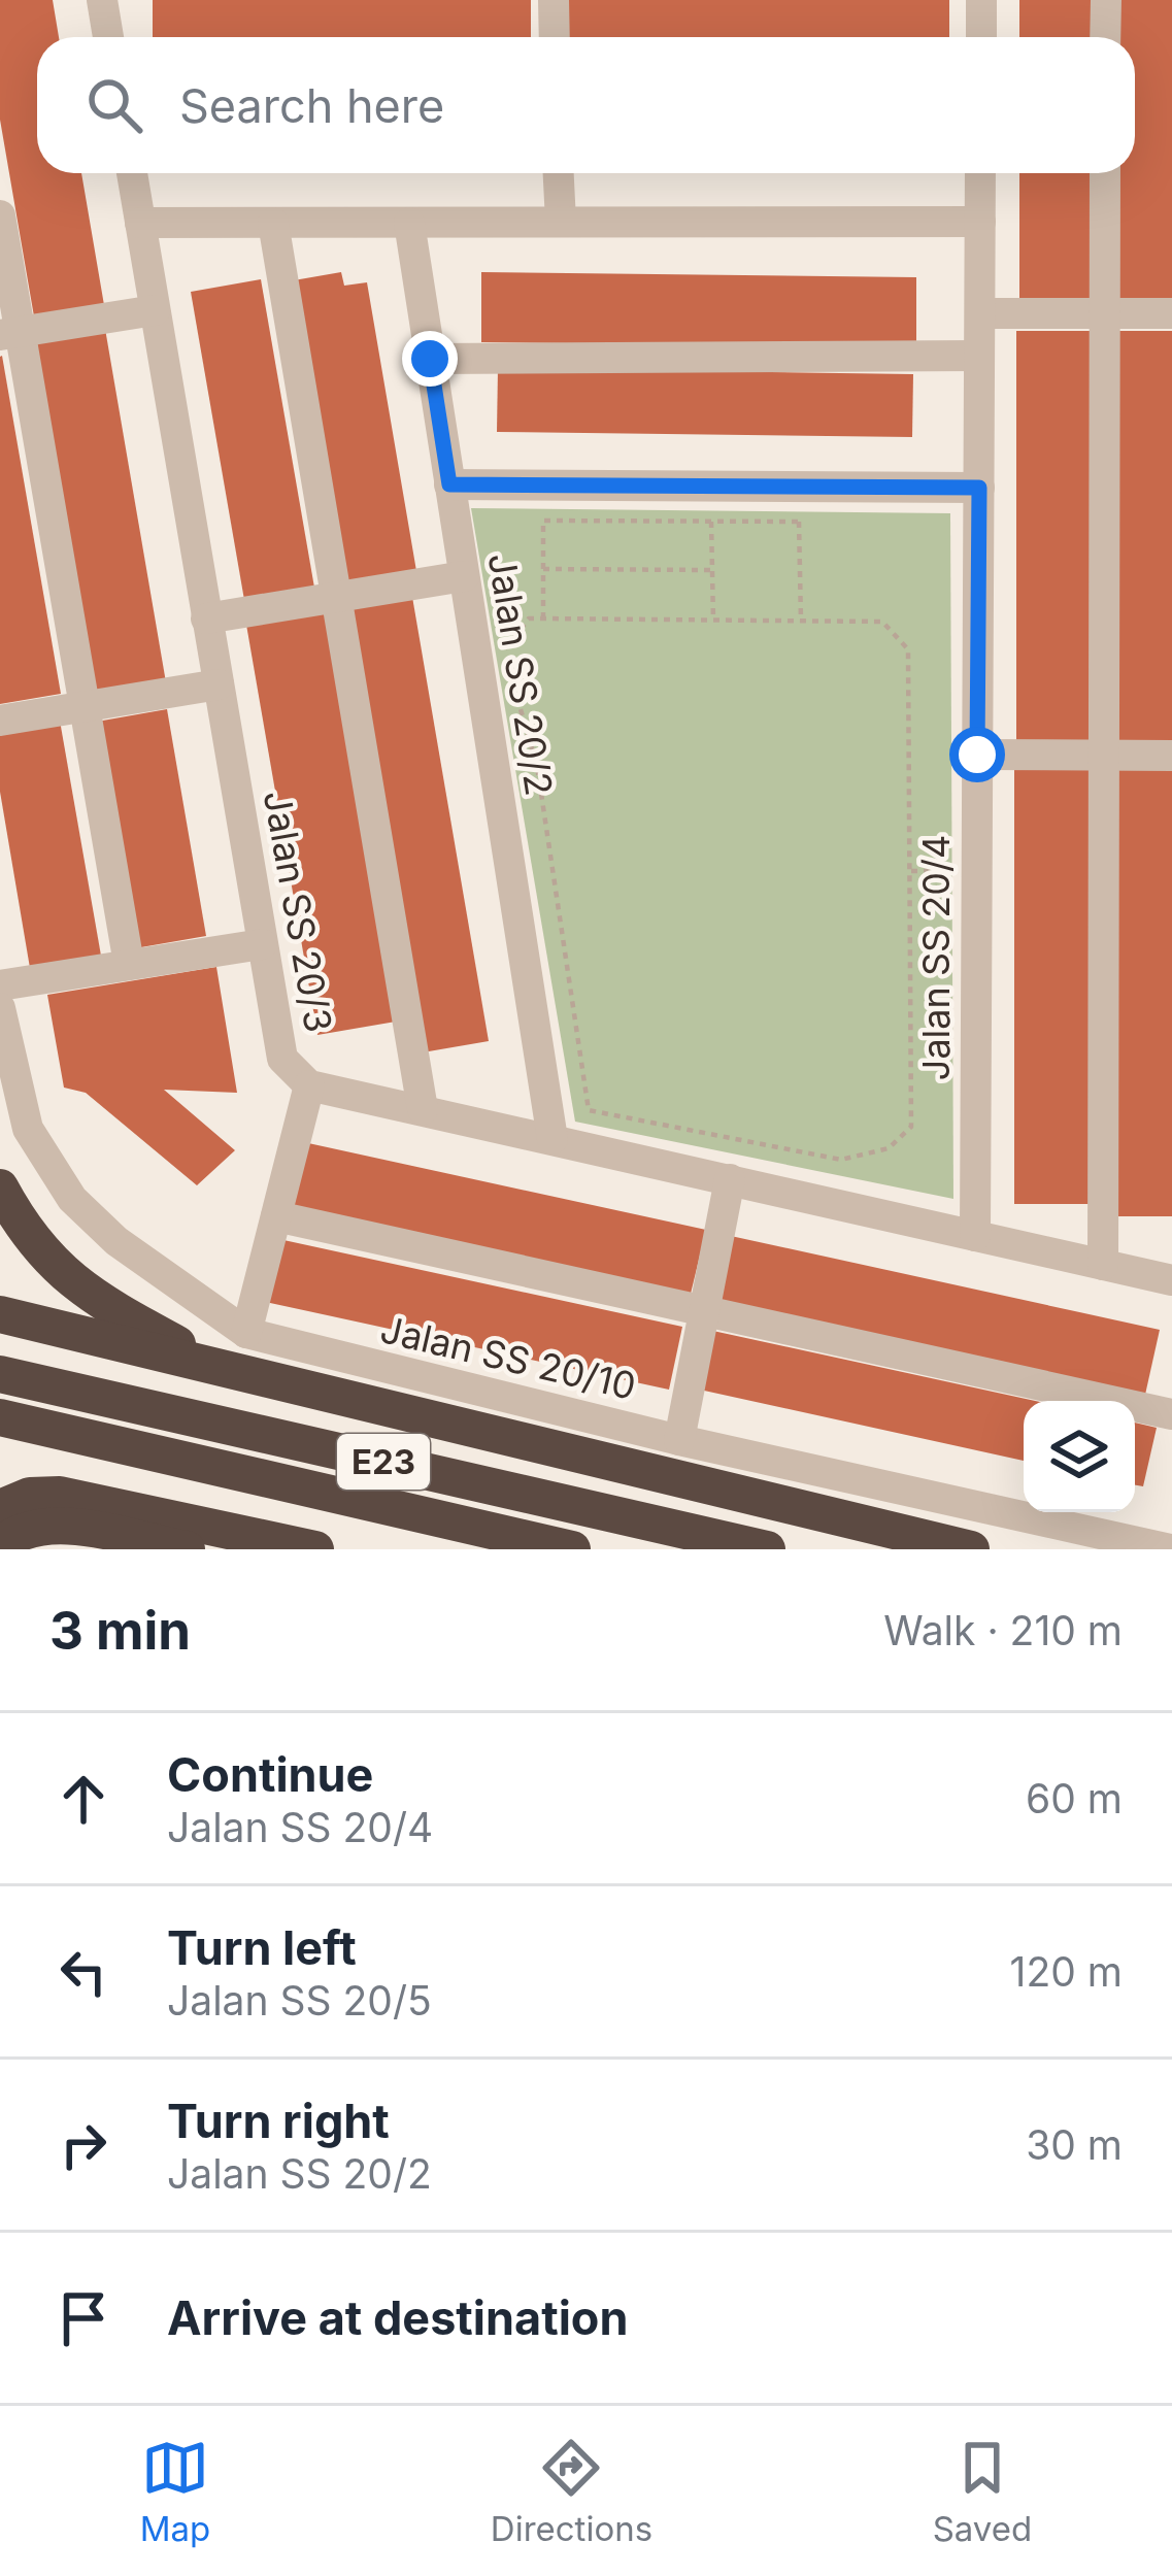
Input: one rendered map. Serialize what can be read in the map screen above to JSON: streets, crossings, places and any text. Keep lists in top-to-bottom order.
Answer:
{
  "streets": {
    "highway": ["E23"],
    "street": [
      "Jalan SS 20/2",
      "Jalan SS 20/3",
      "Jalan SS 20/4",
      "Jalan SS 20/10"
    ]
  },
  "crossings": [
    ["Jalan SS 20/2", "Jalan SS 20/3"],
    ["Jalan SS 20/3", "Jalan SS 20/4"]
  ],
  "page": {
    "search": "Search here",
    "heading": ["3 min", "Walk · 210 m"],
    "list": [
      ["Continue", "Jalan SS 20/4", "60 m"],
      ["Turn left", "Jalan SS 20/5", "120 m"],
      ["Turn right", "Jalan SS 20/2", "30 m"],
      "Arrive at destination"
    ],
    "nav": ["Map", "Directions", "Saved"]
  }
}
